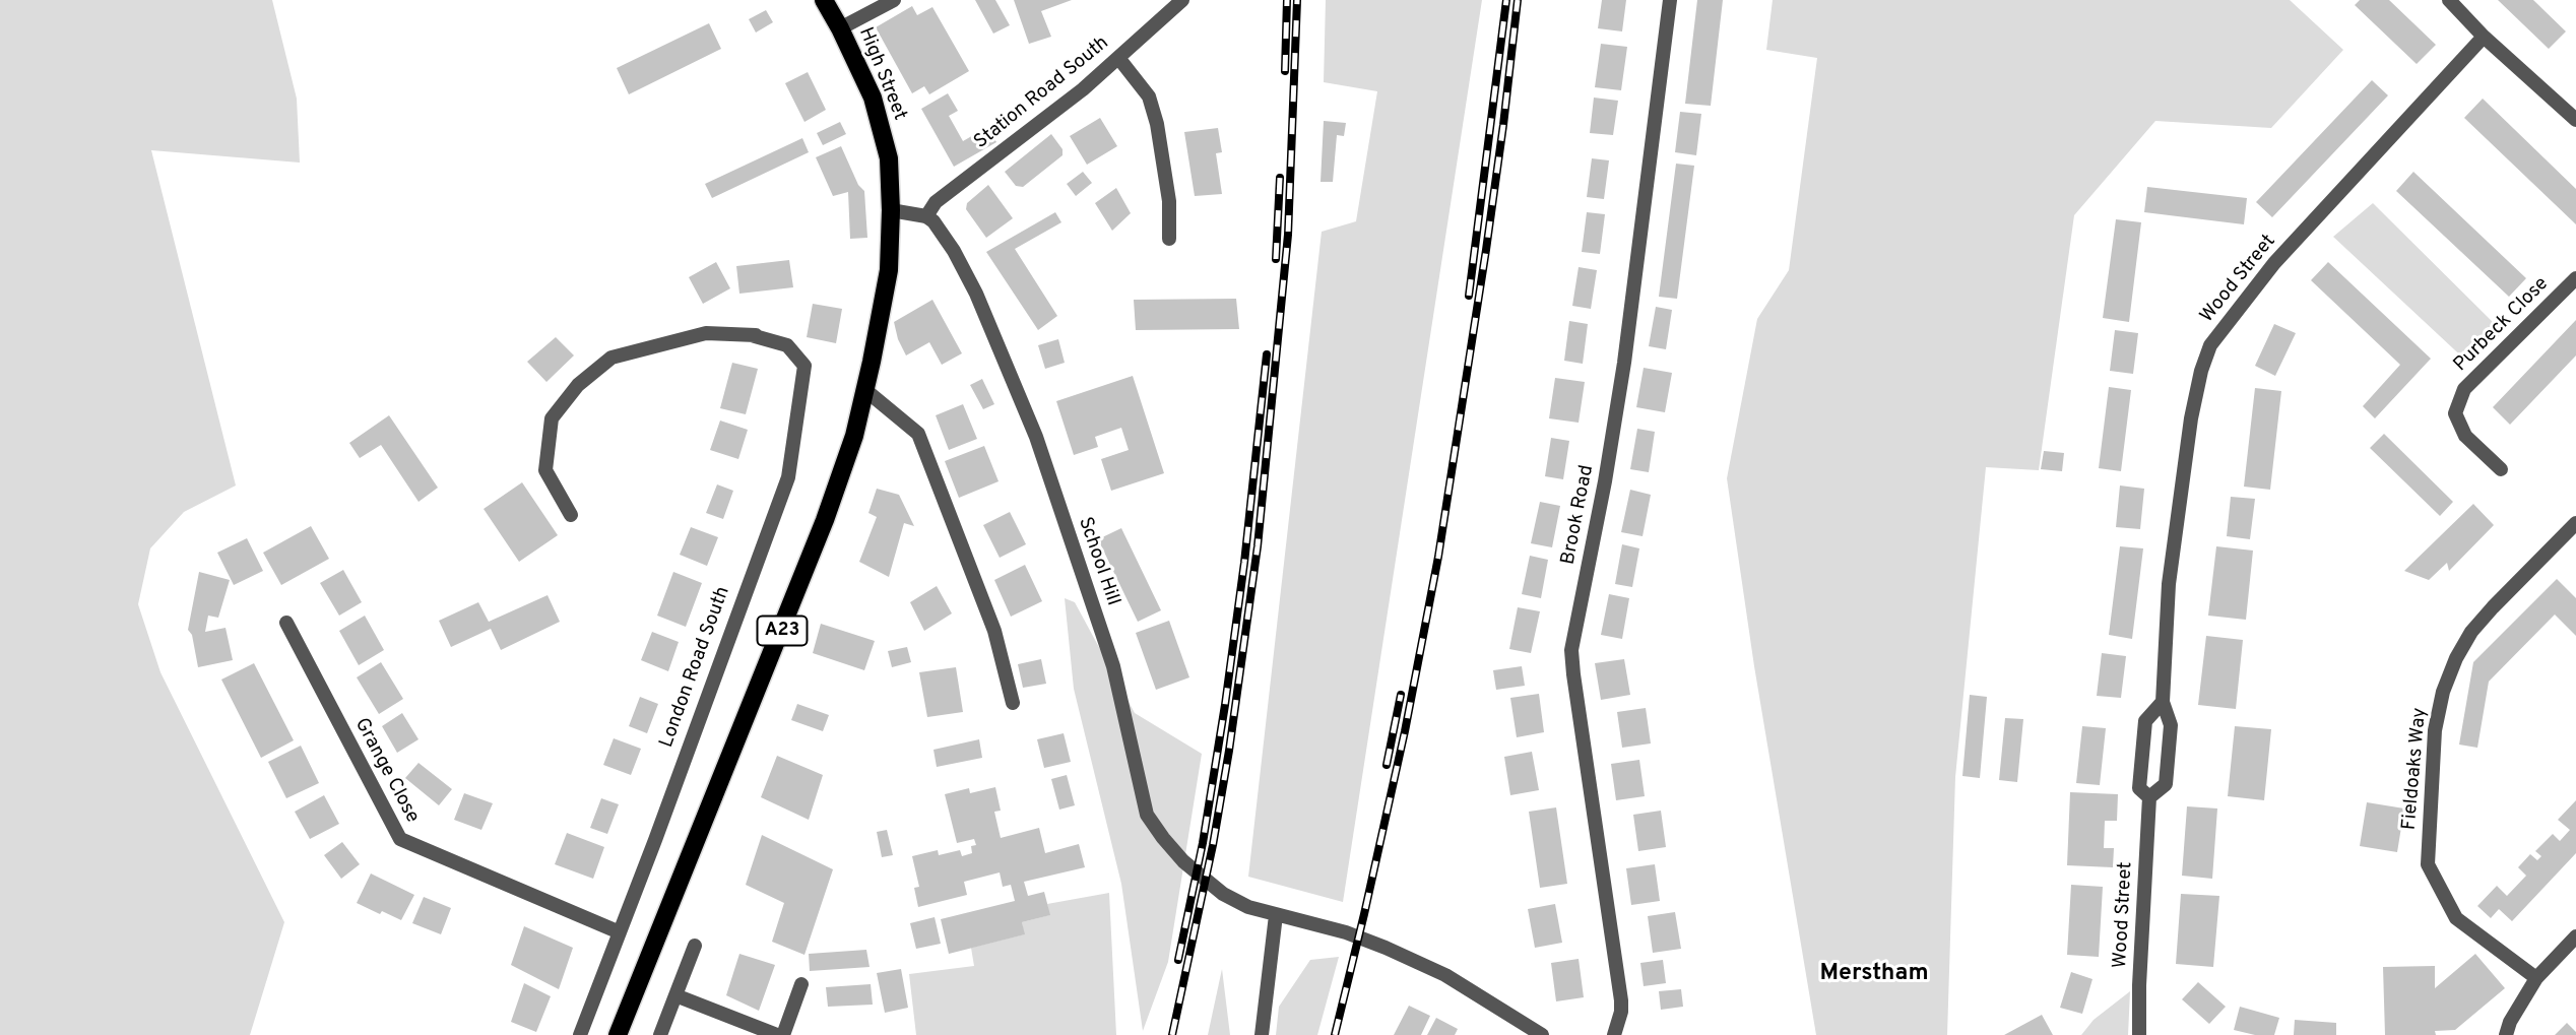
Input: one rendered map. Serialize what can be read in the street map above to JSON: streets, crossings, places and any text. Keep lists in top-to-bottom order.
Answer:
{
  "streets": {
    "main road": ["High Street", "A23"],
    "street": [
      "Station Road South",
      "Wood Street",
      "Purbeck Close",
      "Brook Road",
      "School Hill",
      "London Road South",
      "Fieldoaks Way",
      "Grange Close"
    ]
  },
  "crossings": [
    ["High Street", "A23"],
    ["Station Road South", "School Hill"],
    ["London Road South", "Grange Close"]
  ],
  "districts": ["Merstham"]
}
